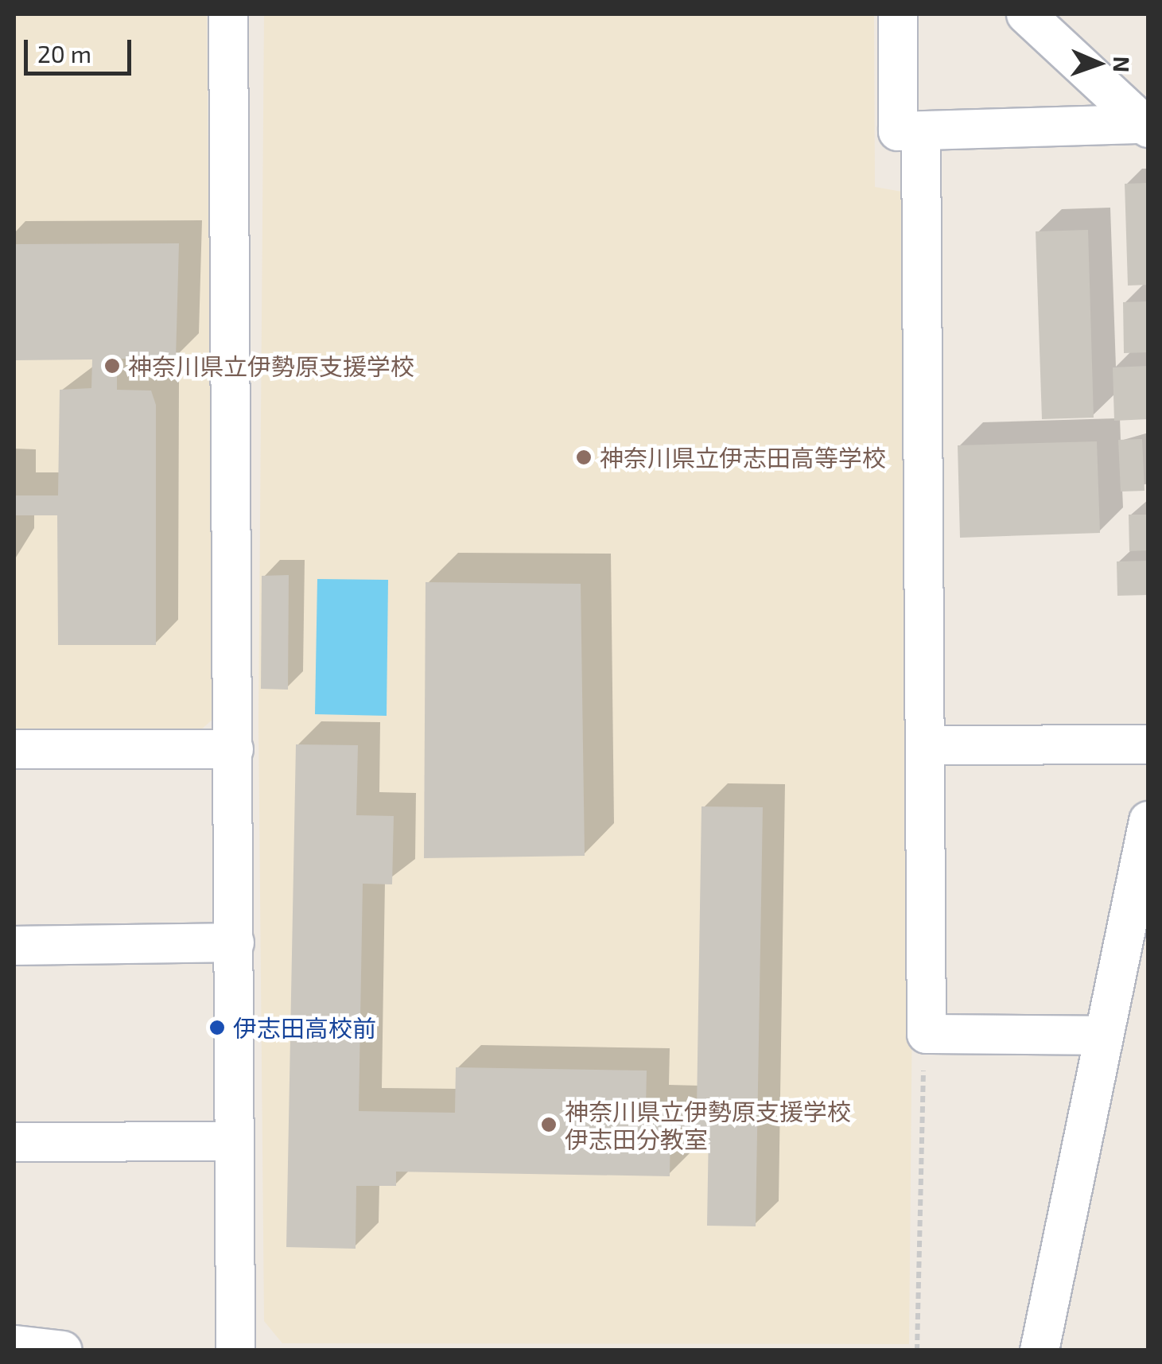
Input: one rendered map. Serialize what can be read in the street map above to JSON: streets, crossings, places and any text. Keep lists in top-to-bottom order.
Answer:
{
  "places": [
    "神奈川県立伊勢原支援学校",
    "神奈川県立伊志田高等学校",
    "伊志田高校前",
    "神奈川県立伊勢原支援学校 伊志田分教室"
  ],
  "scale_bar": "20 m",
  "north": "right"
}
